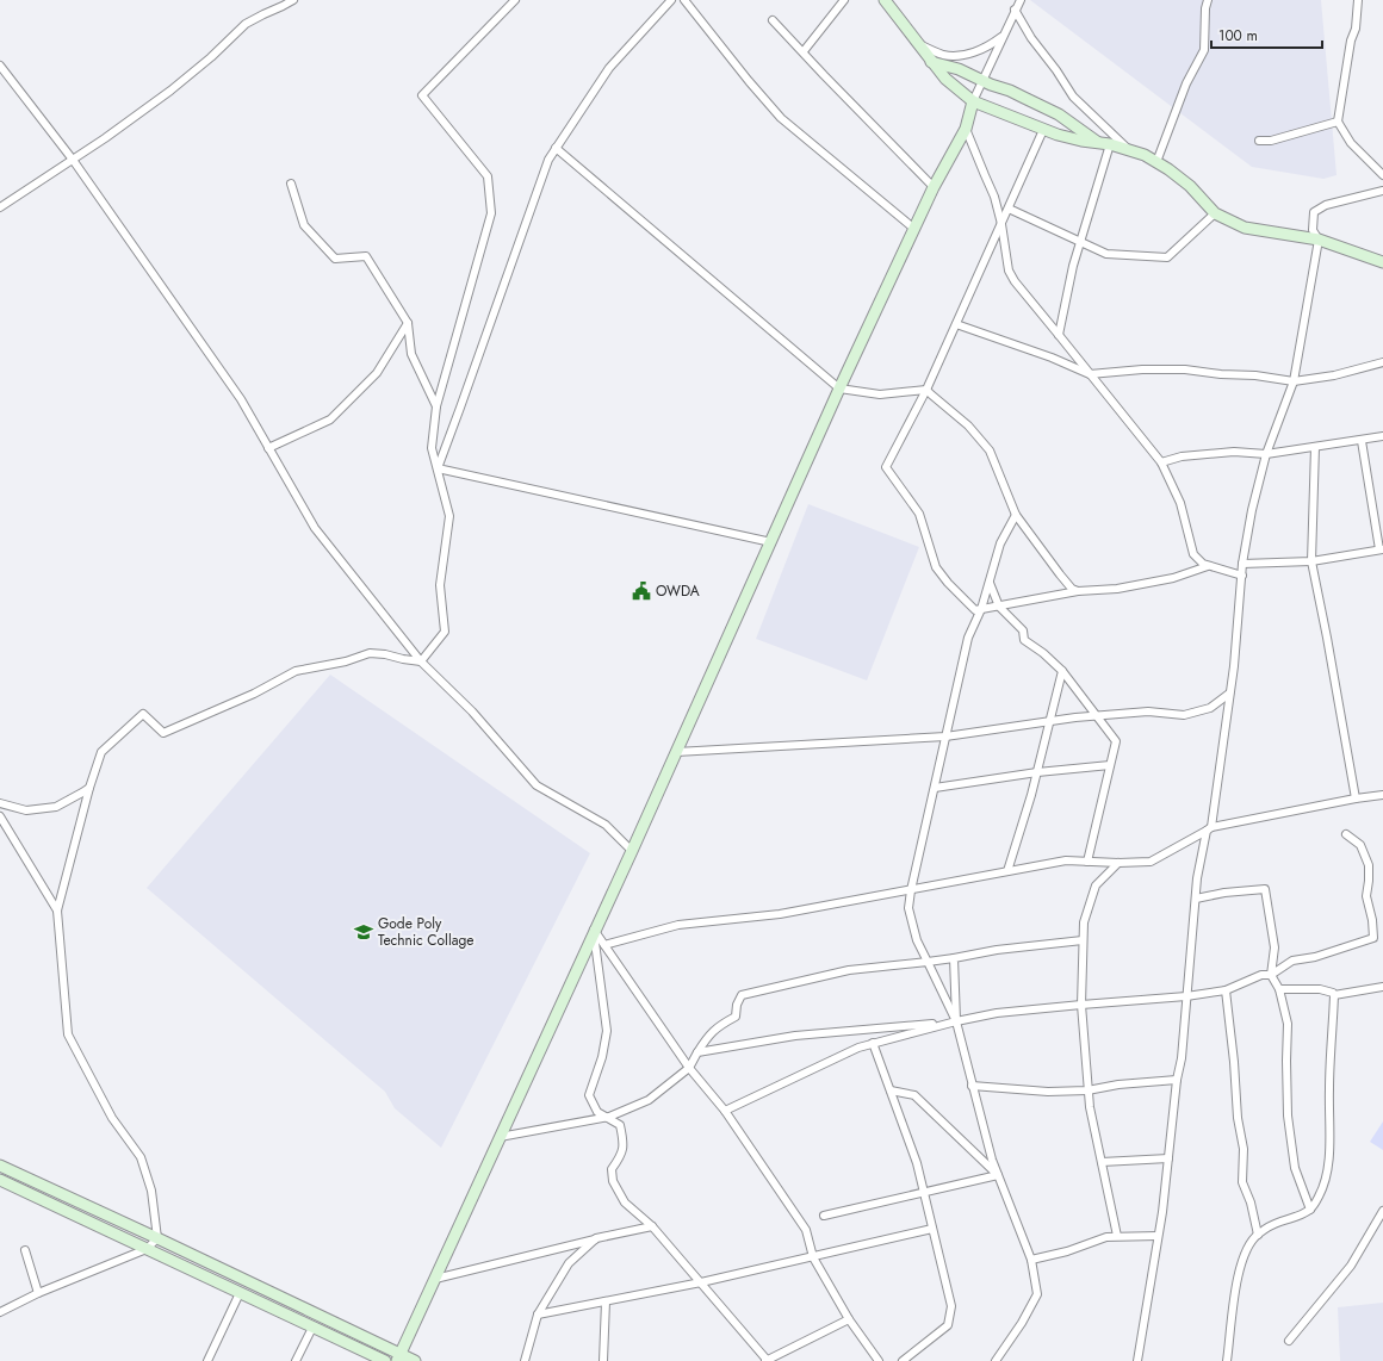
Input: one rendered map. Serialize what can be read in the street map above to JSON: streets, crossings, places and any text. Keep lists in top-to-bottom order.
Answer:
{
  "places": {
    "public building": ["OWDA"],
    "school or university": ["Gode Poly Technic Collage"]
  },
  "scale_bar": "100 m"
}
